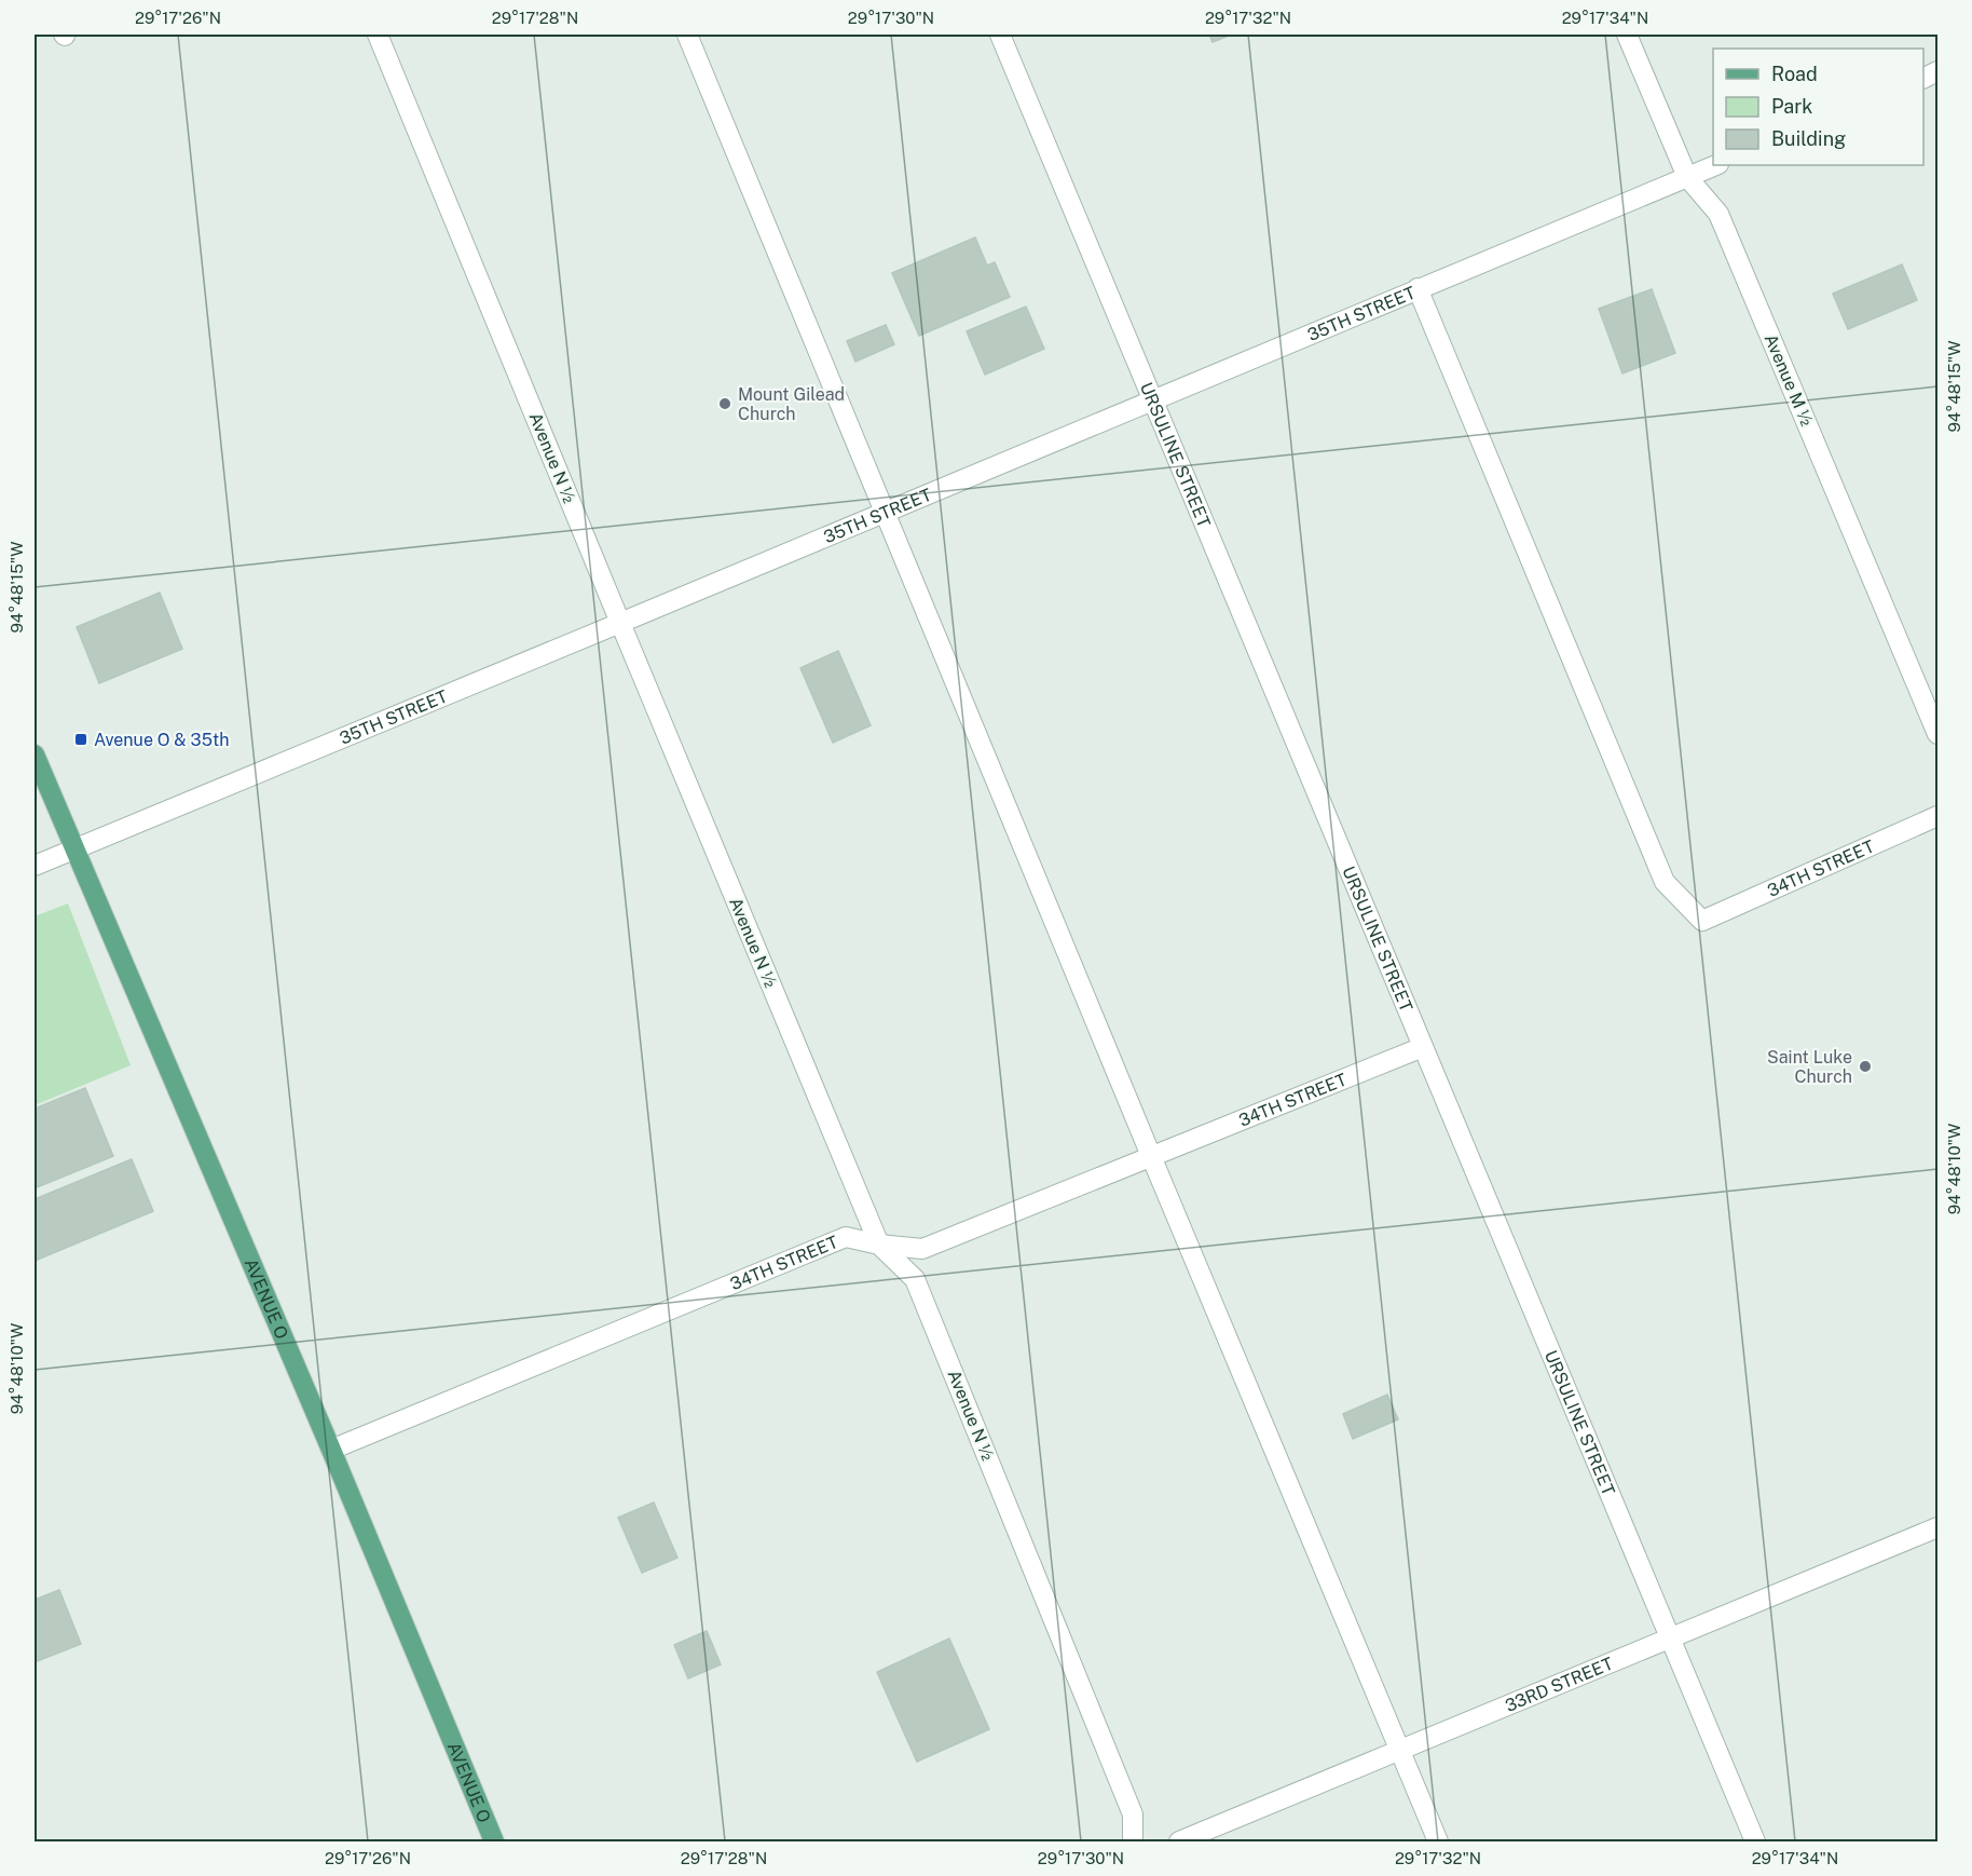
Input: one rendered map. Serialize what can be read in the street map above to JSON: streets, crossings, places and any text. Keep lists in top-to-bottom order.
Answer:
{
  "streets": {
    "main road": ["AVENUE O"],
    "street": [
      "35TH STREET",
      "Avenue M ½",
      "URSULINE STREET",
      "Avenue N ½",
      "34TH STREET",
      "33RD STREET"
    ]
  },
  "crossings": [
    ["35TH STREET", "Avenue M ½"],
    ["35TH STREET", "URSULINE STREET"],
    ["35TH STREET", "Avenue N ½"],
    ["35TH STREET", "34TH STREET"],
    ["35TH STREET", "AVENUE O"],
    ["URSULINE STREET", "34TH STREET"],
    ["URSULINE STREET", "33RD STREET"],
    ["Avenue N ½", "34TH STREET"],
    ["34TH STREET", "AVENUE O"]
  ],
  "places": {
    "other": ["Mount Gilead Church", "Saint Luke Church"],
    "transit": ["Avenue O & 35th"]
  },
  "legend": ["Road", "Park", "Building"],
  "coordinates": [
    "29°17'26\"N",
    "29°17'28\"N",
    "29°17'30\"N",
    "29°17'32\"N",
    "29°17'34\"N",
    "94°48'15\"W",
    "94°48'10\"W"
  ]
}
